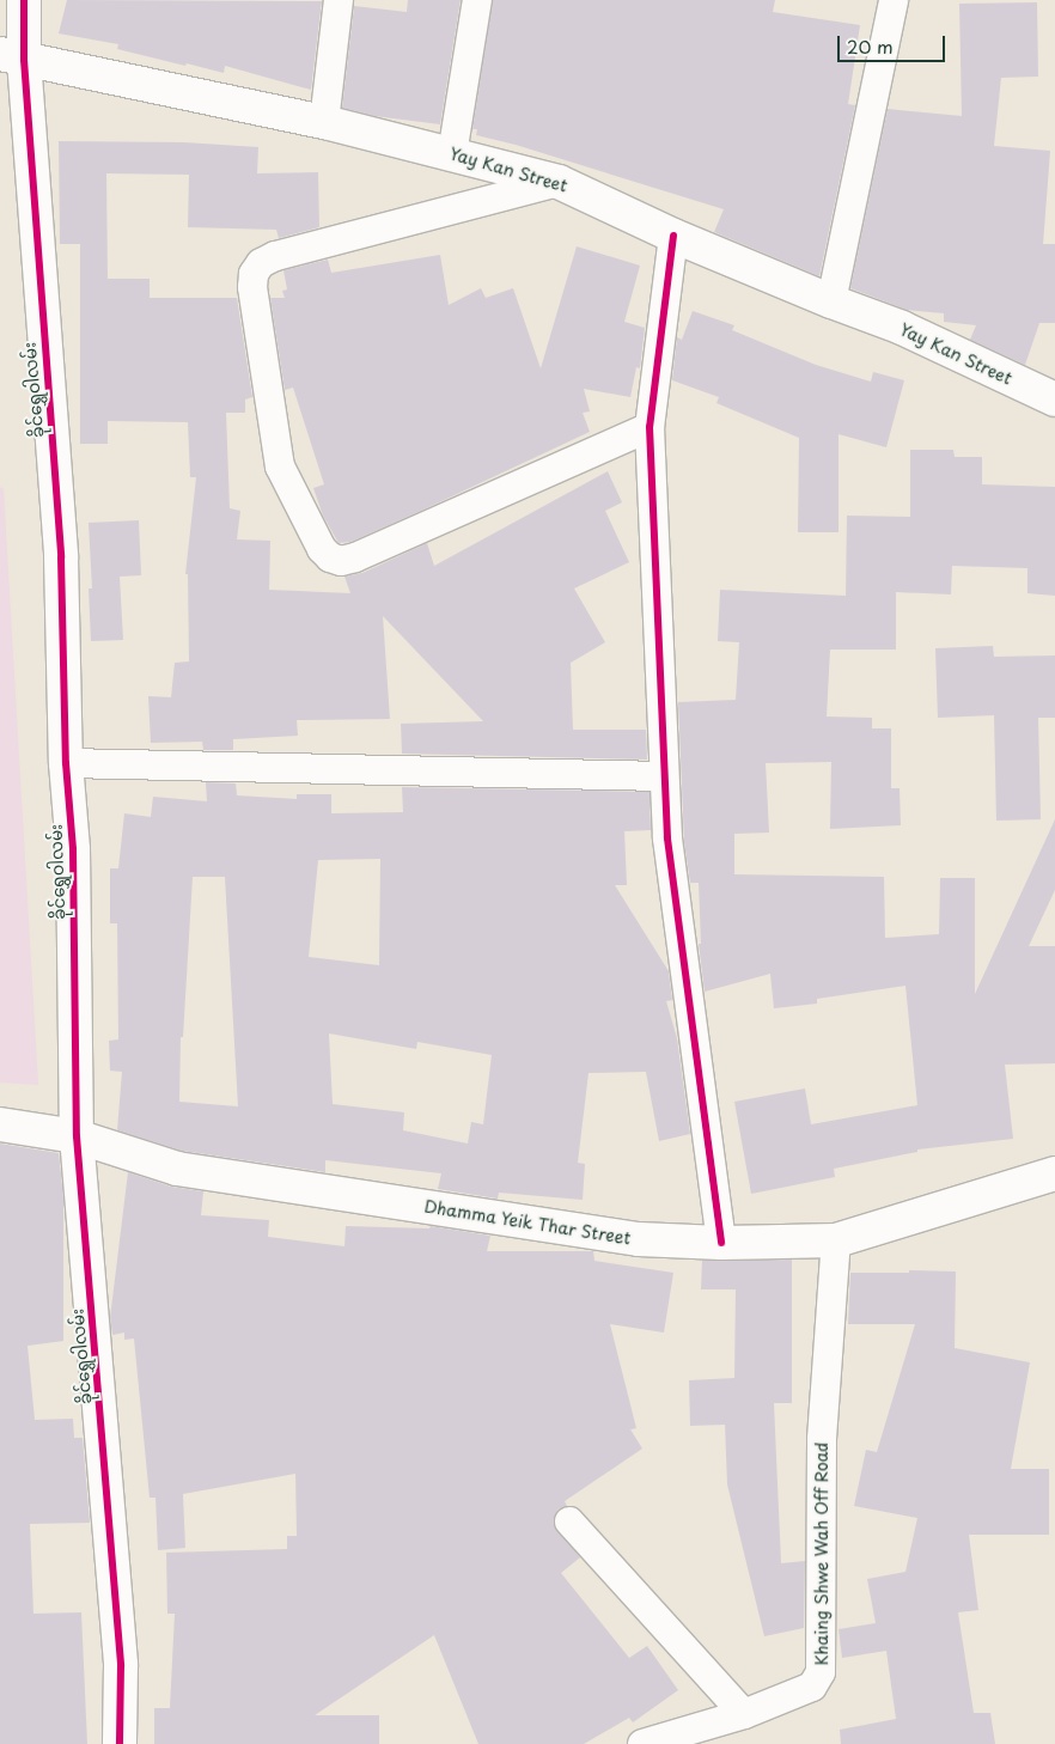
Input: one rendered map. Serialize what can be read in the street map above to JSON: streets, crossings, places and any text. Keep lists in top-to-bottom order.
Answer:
{
  "streets": {
    "main road": ["Yay Kan Street", "ခိုင်ရွှေဝါလမ်း", "Dhamma Yeik Thar Street"],
    "street": ["Khaing Shwe Wah Off Road"]
  },
  "crossings": [
    ["Yay Kan Street", "ခိုင်ရွှေဝါလမ်း"],
    ["ခိုင်ရွှေဝါလမ်း", "Dhamma Yeik Thar Street"],
    ["Dhamma Yeik Thar Street", "Khaing Shwe Wah Off Road"]
  ],
  "scale_bar": "20 m"
}
